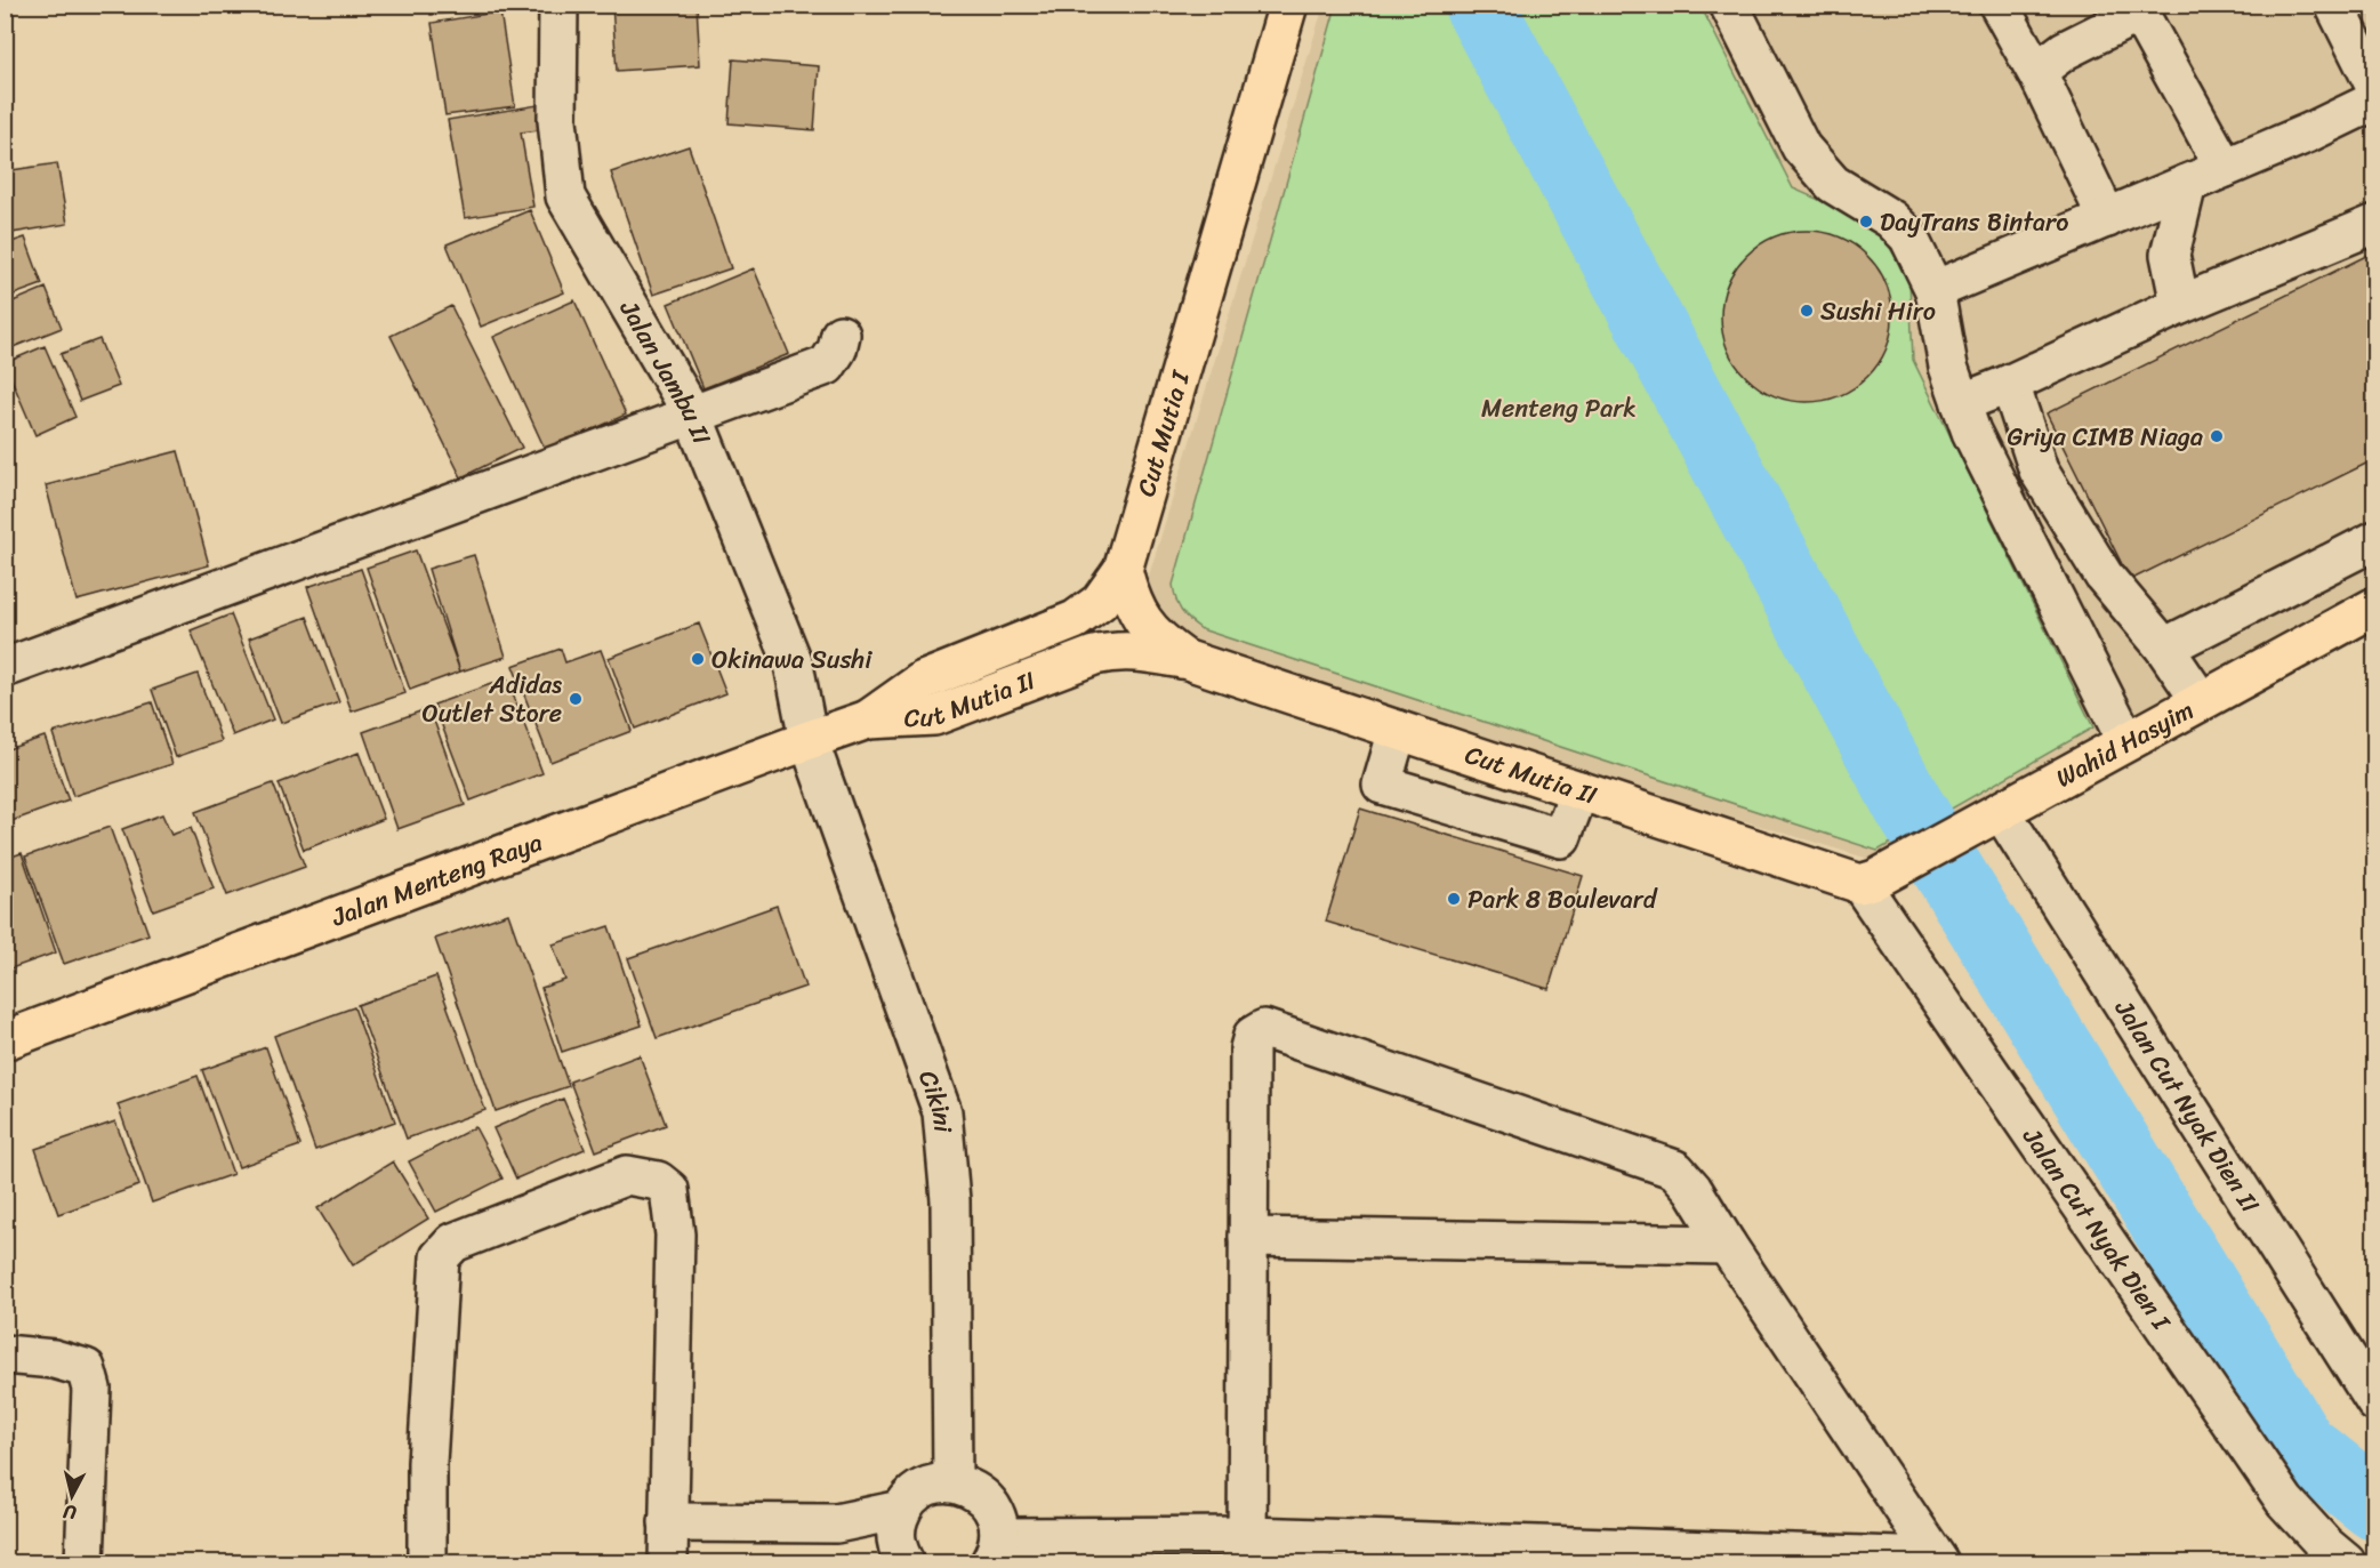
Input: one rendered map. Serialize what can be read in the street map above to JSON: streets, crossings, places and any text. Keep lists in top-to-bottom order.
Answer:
{
  "streets": {
    "main road": [
      "Cut Mutia I",
      "Cut Mutia II",
      "Wahid Hasyim",
      "Jalan Menteng Raya"
    ],
    "street": [
      "Jalan Jambu II",
      "Cikini",
      "Jalan Cut Nyak Dien II",
      "Jalan Cut Nyak Dien I"
    ]
  },
  "crossings": [
    ["Jalan Jambu II", "Jalan Menteng Raya"],
    ["Jalan Jambu II", "Cikini"],
    ["Cut Mutia I", "Cut Mutia II"],
    ["Cut Mutia I", "Jalan Menteng Raya"],
    ["Cut Mutia II", "Wahid Hasyim"],
    ["Cut Mutia II", "Jalan Menteng Raya"],
    ["Cut Mutia II", "Jalan Cut Nyak Dien I"],
    ["Wahid Hasyim", "Jalan Cut Nyak Dien II"],
    ["Wahid Hasyim", "Jalan Cut Nyak Dien I"],
    ["Jalan Menteng Raya", "Cikini"]
  ],
  "parks": ["Menteng Park"],
  "places": [
    "DayTrans Bintaro",
    "Sushi Hiro",
    "Griya CIMB Niaga",
    "Okinawa Sushi",
    "Adidas Outlet Store",
    "Park 8 Boulevard"
  ],
  "north": "bottom"
}
